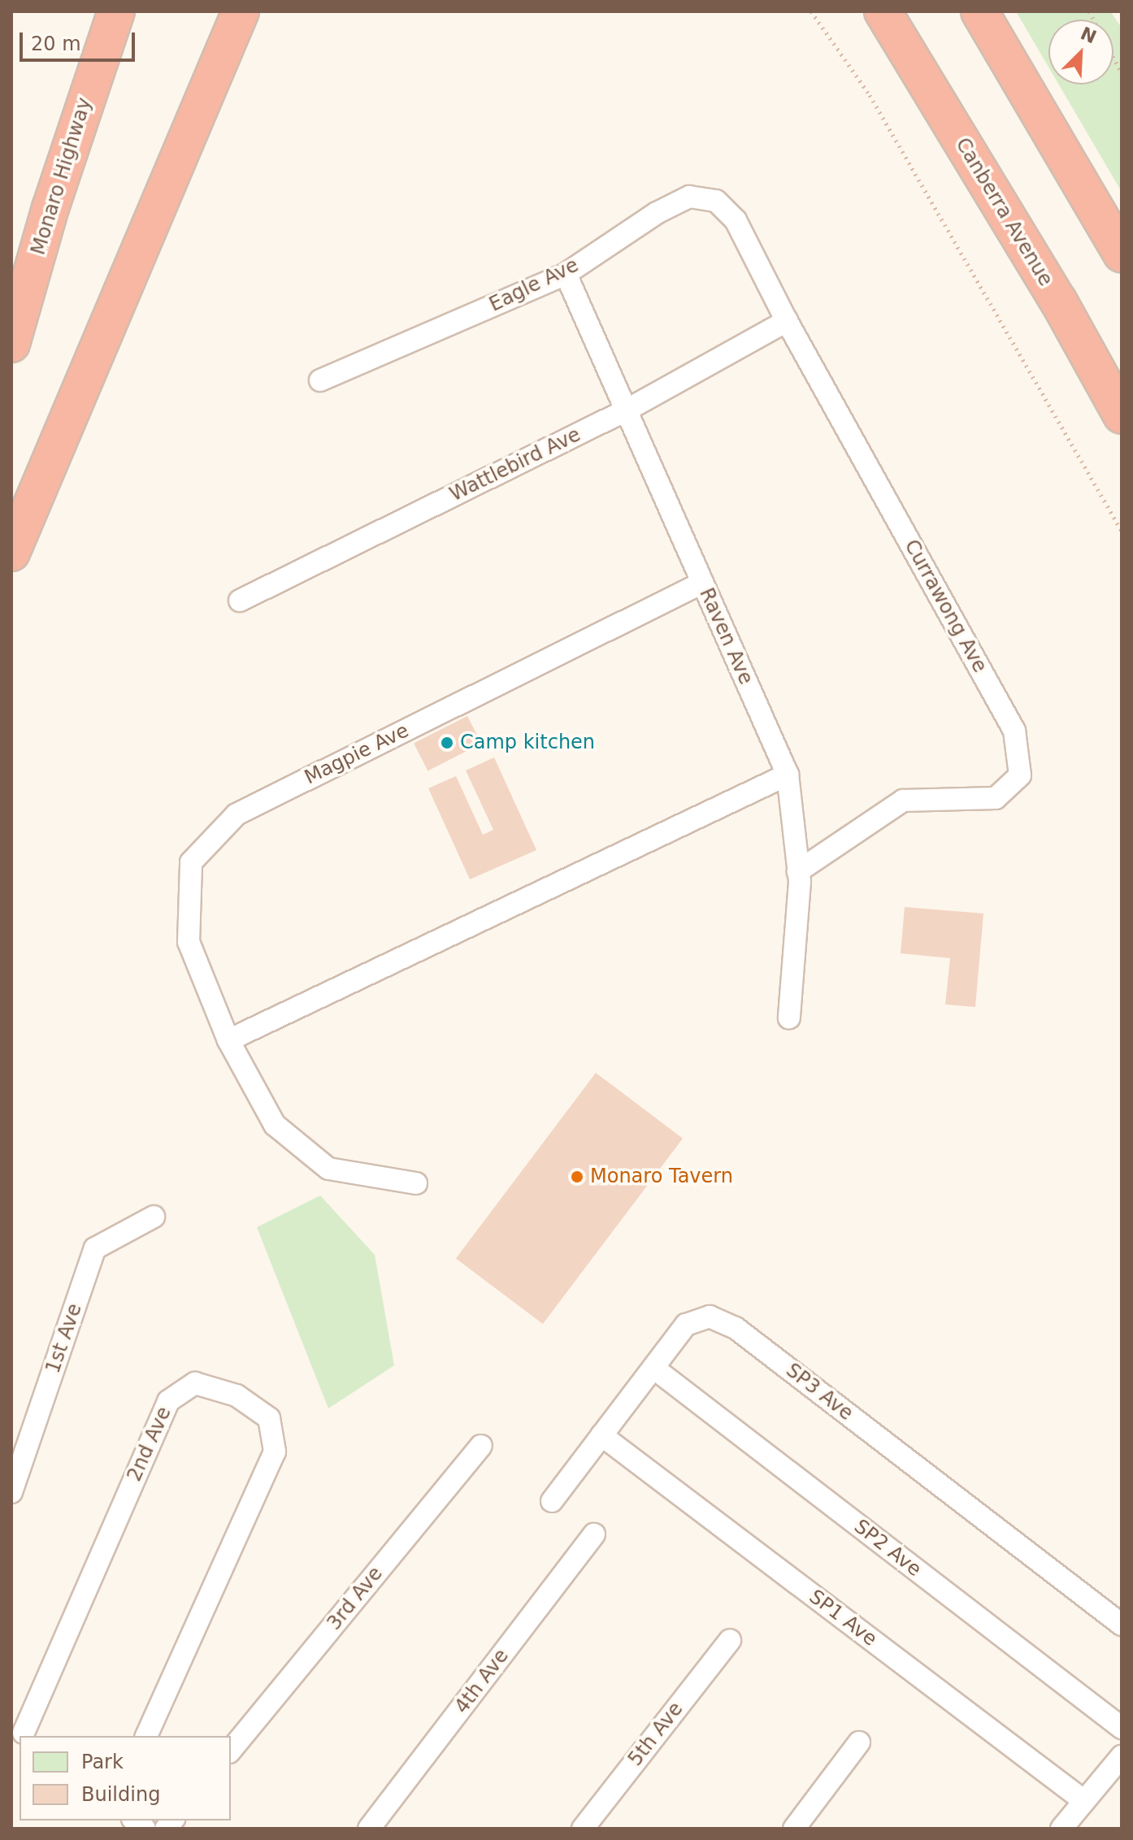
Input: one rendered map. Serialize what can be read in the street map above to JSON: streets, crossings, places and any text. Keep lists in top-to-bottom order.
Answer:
{
  "streets": {
    "highway": ["Monaro Highway", "Canberra Avenue"],
    "lane": [
      "Eagle Ave",
      "Wattlebird Ave",
      "Currawong Ave",
      "Raven Ave",
      "Magpie Ave",
      "1st Ave",
      "SP3 Ave",
      "2nd Ave",
      "SP2 Ave",
      "3rd Ave",
      "SP1 Ave",
      "4th Ave",
      "5th Ave"
    ]
  },
  "crossings": [
    ["Eagle Ave", "Currawong Ave"],
    ["Eagle Ave", "Raven Ave"],
    ["Wattlebird Ave", "Currawong Ave"],
    ["Wattlebird Ave", "Raven Ave"],
    ["Currawong Ave", "Raven Ave"],
    ["Raven Ave", "Magpie Ave"],
    ["SP3 Ave", "SP2 Ave"],
    ["SP3 Ave", "SP1 Ave"]
  ],
  "places": ["Camp kitchen", "Monaro Tavern"],
  "legend": ["Park", "Building"],
  "scale_bar": "20 m",
  "north": "top right"
}
